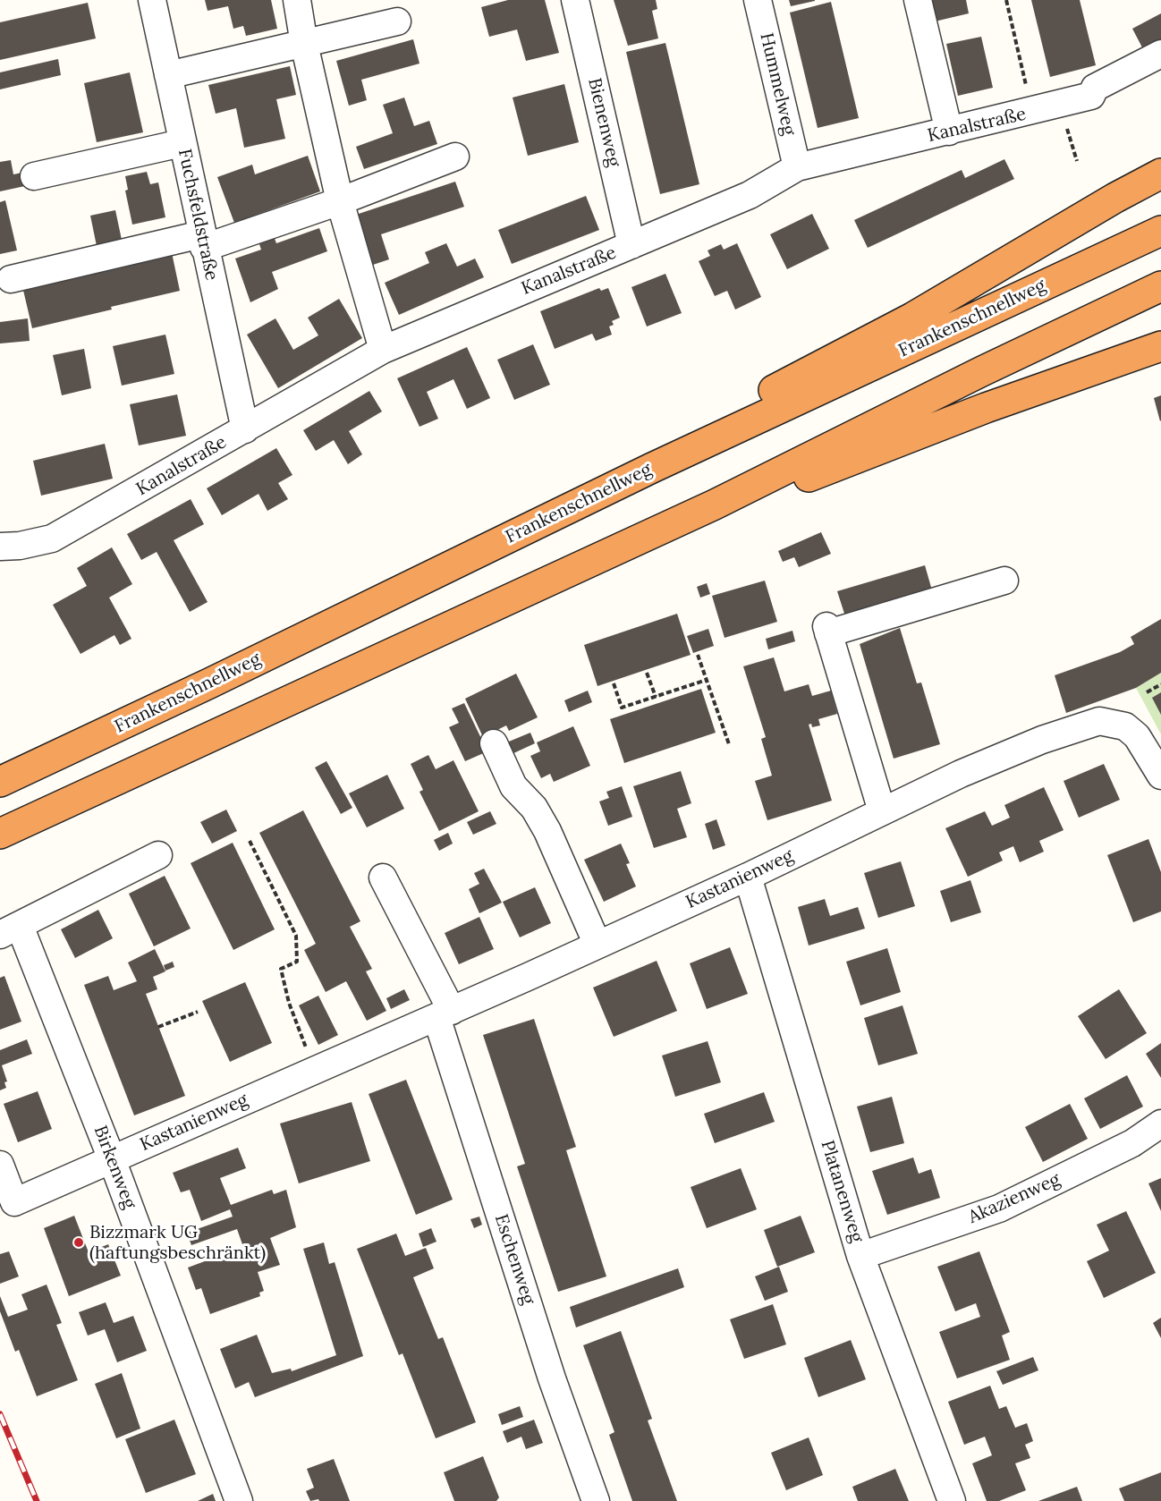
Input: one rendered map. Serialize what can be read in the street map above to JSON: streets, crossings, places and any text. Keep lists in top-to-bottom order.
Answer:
{
  "streets": {
    "highway": ["Frankenschnellweg"],
    "street": [
      "Hummelweg",
      "Bienenweg",
      "Kanalstraße",
      "Fuchsfeldstraße",
      "Kastanienweg",
      "Birkenweg",
      "Platanenweg",
      "Akazienweg",
      "Eschenweg"
    ]
  },
  "crossings": [
    ["Hummelweg", "Kanalstraße"],
    ["Bienenweg", "Kanalstraße"],
    ["Kanalstraße", "Fuchsfeldstraße"],
    ["Kastanienweg", "Birkenweg"],
    ["Kastanienweg", "Platanenweg"],
    ["Kastanienweg", "Eschenweg"],
    ["Platanenweg", "Akazienweg"]
  ],
  "places": ["Bizzmark UG (haftungsbeschränkt)"]
}
